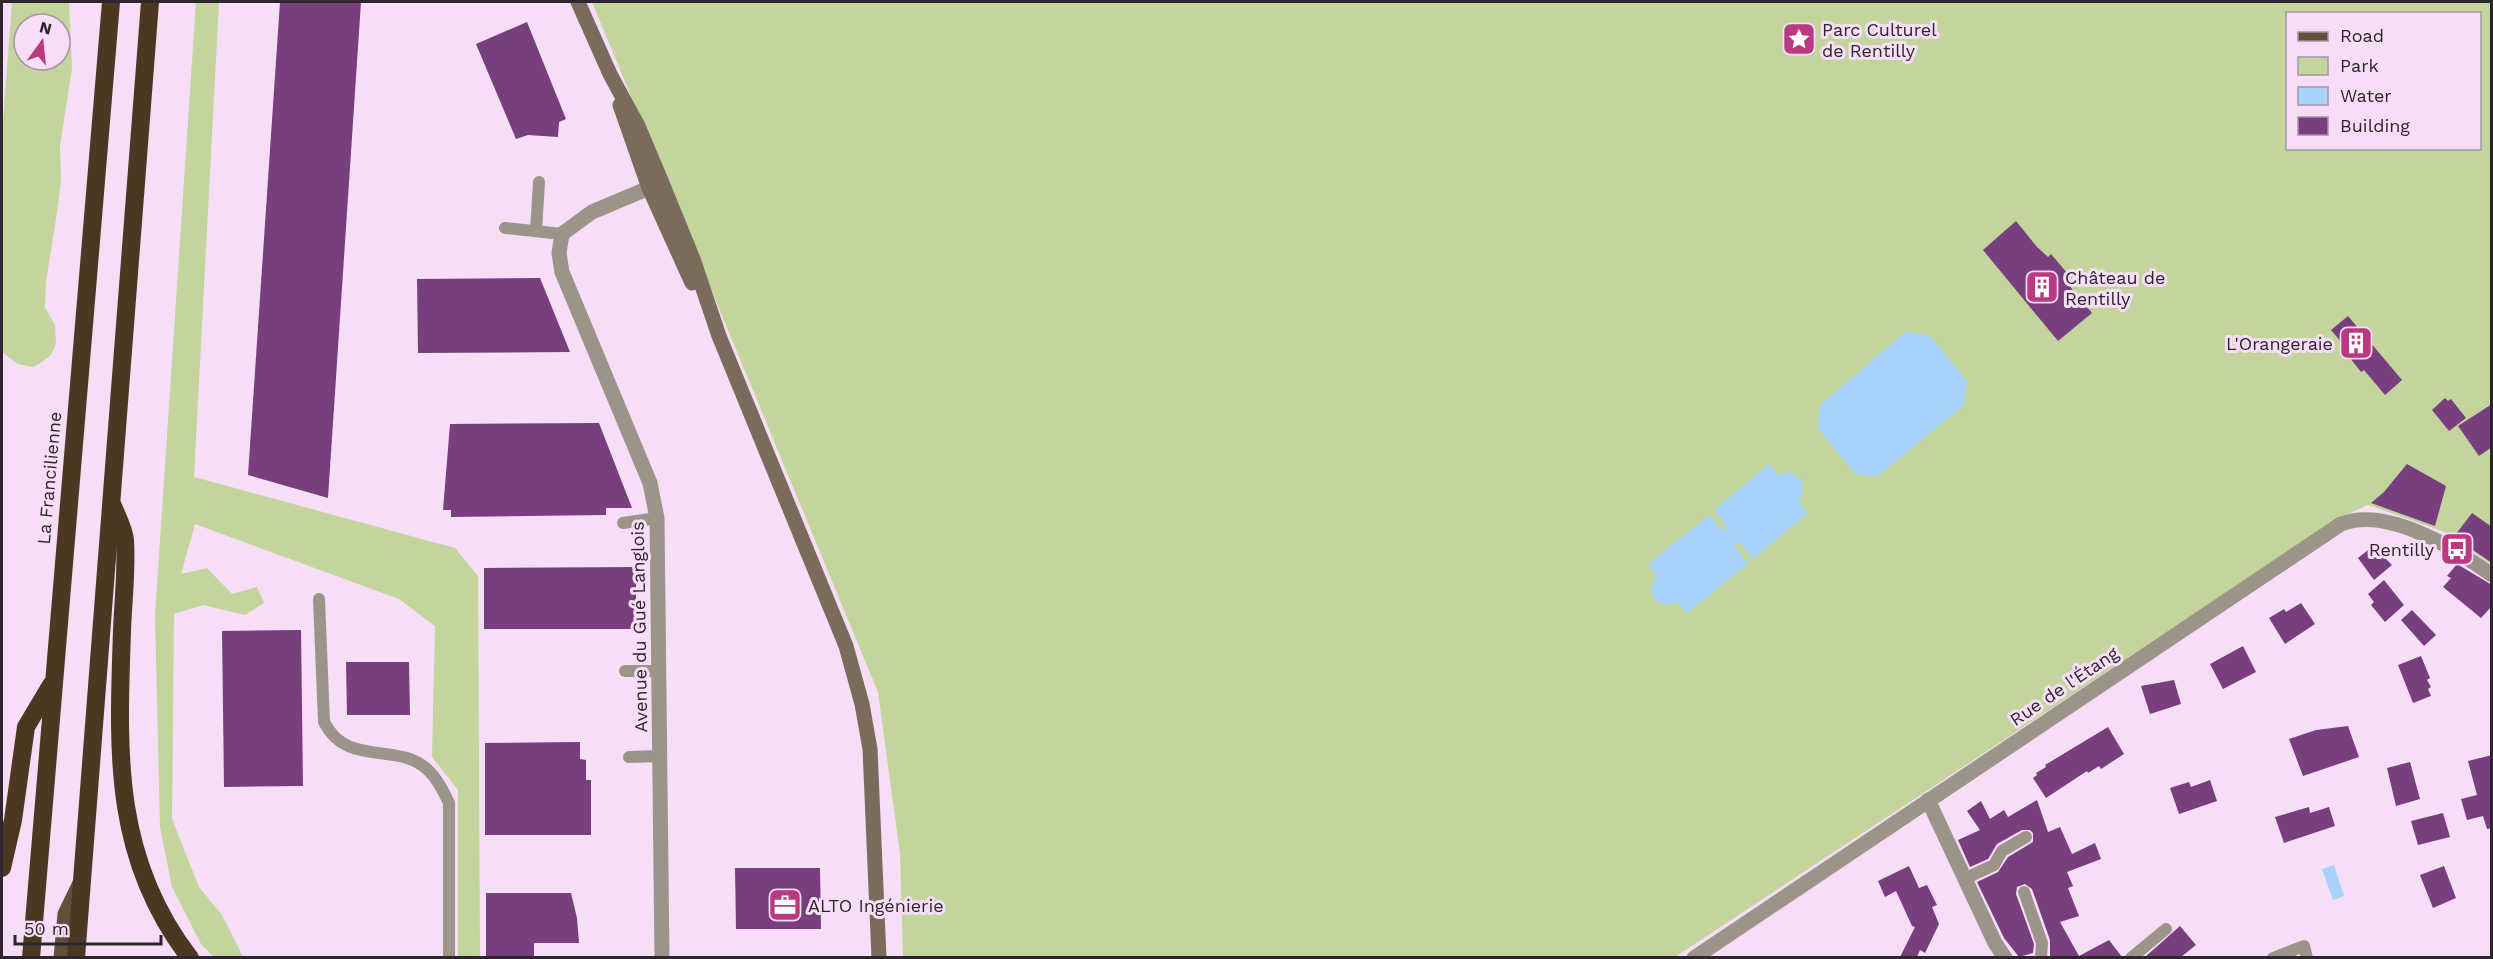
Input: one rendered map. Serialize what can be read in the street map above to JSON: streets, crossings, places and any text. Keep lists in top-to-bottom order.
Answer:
{
  "streets": {
    "highway": ["La Francilienne"],
    "street": ["Avenue du Gué Langlois", "Rue de l'Étang"]
  },
  "places": {
    "place": ["Parc Culturel de Rentilly"],
    "building": ["Château de Rentilly", "L'Orangeraie"],
    "bus stop": ["Rentilly"],
    "office": ["ALTO Ingénierie"]
  },
  "legend": [
    "Road",
    "Park",
    "Water",
    "Building"
  ],
  "scale_bar": "50 m",
  "north": "top"
}
